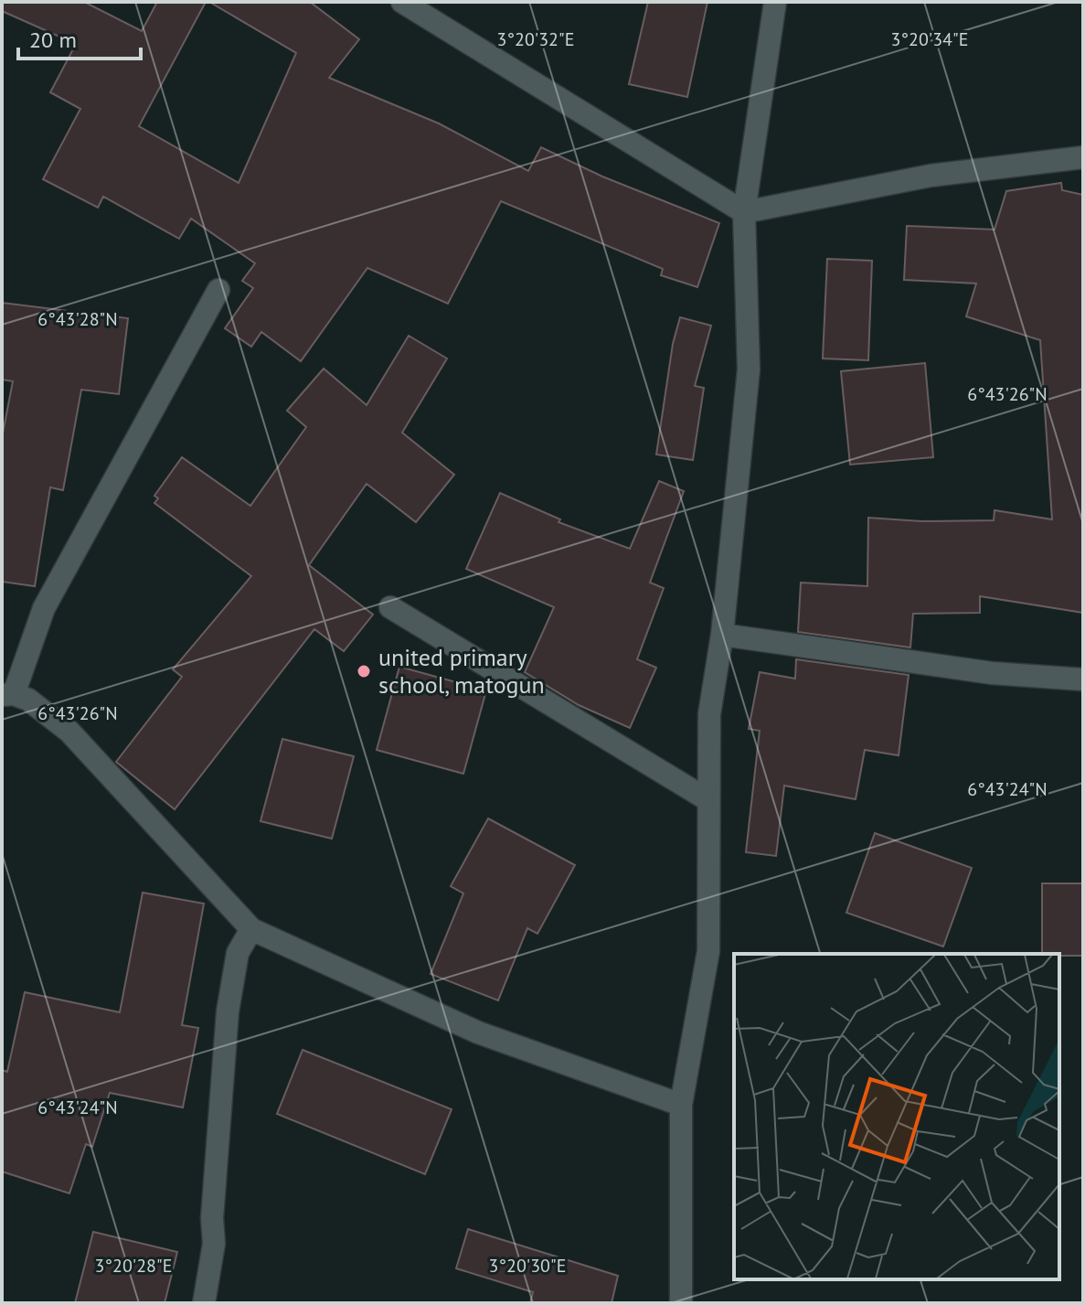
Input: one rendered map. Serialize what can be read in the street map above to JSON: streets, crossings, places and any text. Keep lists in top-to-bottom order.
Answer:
{
  "places": ["united primary school, matogun"],
  "scale_bar": "20 m",
  "coordinates": [
    "3°20'32\"E",
    "3°20'34\"E",
    "6°43'28\"N",
    "6°43'26\"N",
    "6°43'24\"N",
    "3°20'28\"E",
    "3°20'30\"E"
  ]
}
